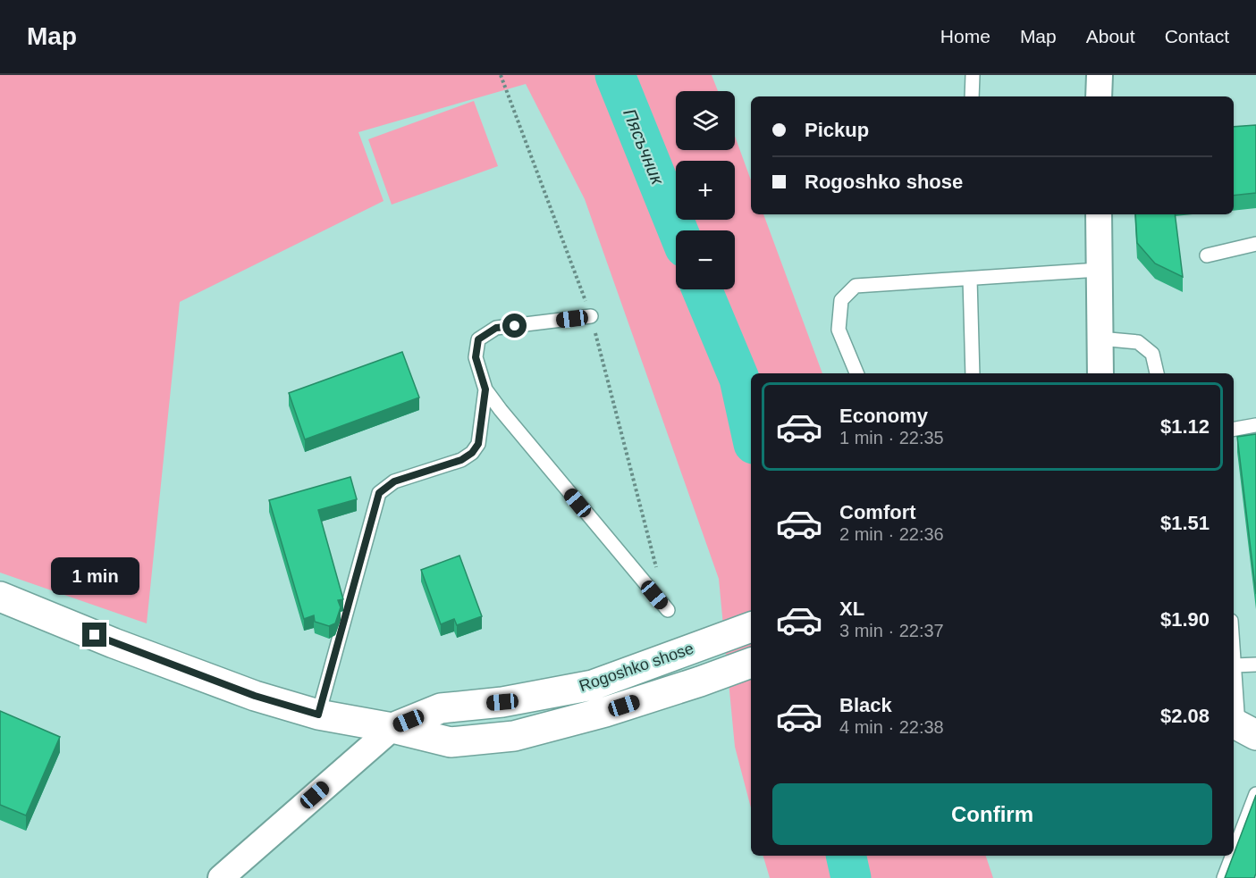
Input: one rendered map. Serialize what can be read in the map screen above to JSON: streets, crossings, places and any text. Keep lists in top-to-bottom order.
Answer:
{
  "streets": {
    "main road": ["Rogoshko shose"]
  },
  "water": ["Пясъчник"],
  "page": {
    "header": "Map",
    "nav": [
      "Home",
      "Map",
      "About",
      "Contact"
    ],
    "map_buttons": ["+", "−"],
    "banner": ["Pickup", "Rogoshko shose"],
    "list": [
      {
        "name": "Economy",
        "note": "1 min · 22:35",
        "value": "$1.12"
      },
      {
        "name": "Comfort",
        "note": "2 min · 22:36",
        "value": "$1.51"
      },
      {
        "name": "XL",
        "note": "3 min · 22:37",
        "value": "$1.90"
      },
      {
        "name": "Black",
        "note": "4 min · 22:38",
        "value": "$2.08"
      }
    ],
    "bubble": "1 min",
    "buttons": "Confirm"
  }
}
